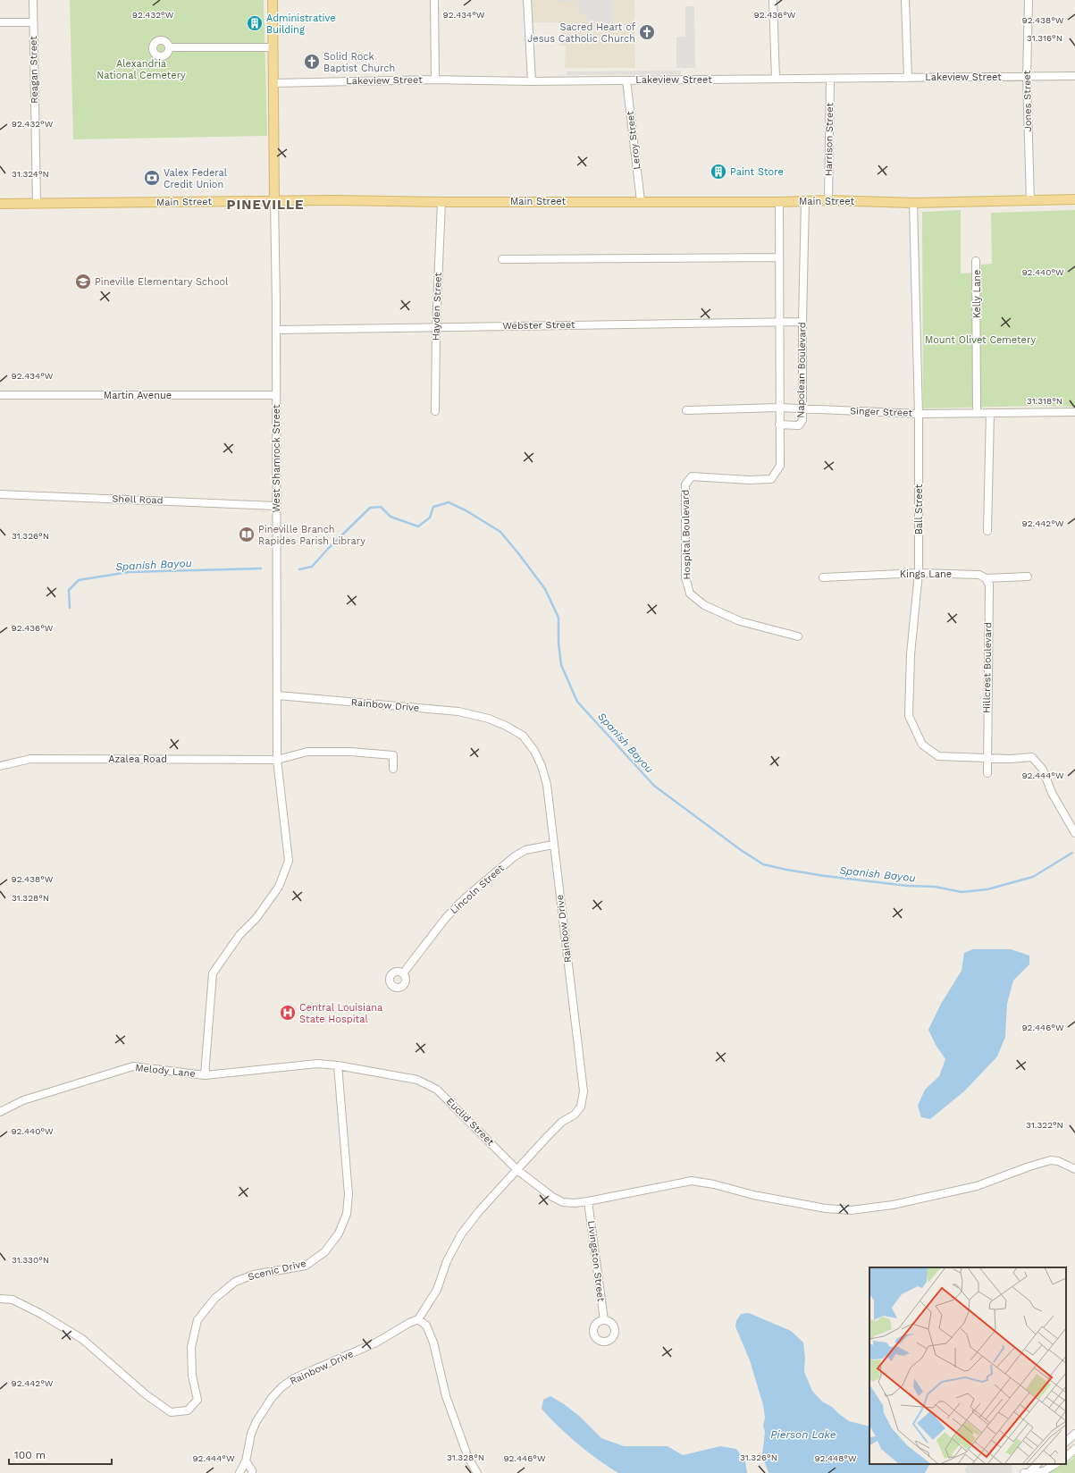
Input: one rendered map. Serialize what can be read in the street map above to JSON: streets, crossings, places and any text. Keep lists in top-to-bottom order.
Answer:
{
  "streets": {
    "main road": ["Main Street"],
    "street": [
      "Reagan Street",
      "Lakeview Street",
      "Jones Street",
      "Harrison Street",
      "Leroy Street",
      "Kelly Lane",
      "Hayden Street",
      "Webster Street",
      "Napolean Boulevard",
      "Martin Avenue",
      "Singer Street",
      "West Shamrock Street",
      "Shell Road",
      "Ball Street",
      "Hospital Boulevard",
      "Kings Lane",
      "Hillcrest Boulevard",
      "Rainbow Drive",
      "Azalea Road",
      "Lincoln Street",
      "Melody Lane",
      "Euclid Street",
      "Livingston Street",
      "Scenic Drive"
    ]
  },
  "crossings": [
    ["Reagan Street", "Main Street"],
    ["Lakeview Street", "Jones Street"],
    ["Lakeview Street", "Harrison Street"],
    ["Lakeview Street", "Leroy Street"],
    ["Jones Street", "Main Street"],
    ["Harrison Street", "Main Street"],
    ["Leroy Street", "Main Street"],
    ["Main Street", "Hayden Street"],
    ["Main Street", "Napolean Boulevard"],
    ["Main Street", "West Shamrock Street"],
    ["Main Street", "Ball Street"],
    ["Kelly Lane", "Singer Street"],
    ["Hayden Street", "Webster Street"],
    ["Webster Street", "Napolean Boulevard"],
    ["Webster Street", "West Shamrock Street"],
    ["Napolean Boulevard", "Singer Street"],
    ["Napolean Boulevard", "Hospital Boulevard"],
    ["Martin Avenue", "West Shamrock Street"],
    ["Singer Street", "Ball Street"],
    ["West Shamrock Street", "Shell Road"],
    ["West Shamrock Street", "Rainbow Drive"],
    ["West Shamrock Street", "Azalea Road"],
    ["West Shamrock Street", "Melody Lane"],
    ["Ball Street", "Kings Lane"],
    ["Ball Street", "Hillcrest Boulevard"],
    ["Kings Lane", "Hillcrest Boulevard"],
    ["Rainbow Drive", "Lincoln Street"],
    ["Rainbow Drive", "Euclid Street"],
    ["Melody Lane", "Euclid Street"],
    ["Melody Lane", "Scenic Drive"],
    ["Euclid Street", "Livingston Street"],
    ["Euclid Street", "Scenic Drive"]
  ],
  "districts": ["PINEVILLE"],
  "water": ["Spanish Bayou", "Pierson Lake"],
  "parks": ["Alexandria National Cemetery", "Mount Olivet Cemetery"],
  "places": {
    "building": ["Administrative Building", "Paint Store"],
    "church": ["Sacred Heart of Jesus Catholic Church", "Solid Rock Baptist Church"],
    "bank": ["Valex Federal Credit Union"],
    "school or university": ["Pineville Elementary School"],
    "library": ["Pineville Branch Rapides Parish Library"],
    "hospital": ["Central Louisiana State Hospital"]
  },
  "scale_bar": "100 m",
  "coordinates": [
    "92.432°W",
    "92.434°W",
    "92.436°W",
    "92.438°W",
    "31.316°N",
    "31.324°N",
    "92.440°W",
    "31.318°N",
    "92.442°W",
    "31.326°N",
    "92.444°W",
    "31.328°N",
    "92.446°W",
    "31.322°N",
    "31.330°N",
    "92.448°W"
  ]
}
